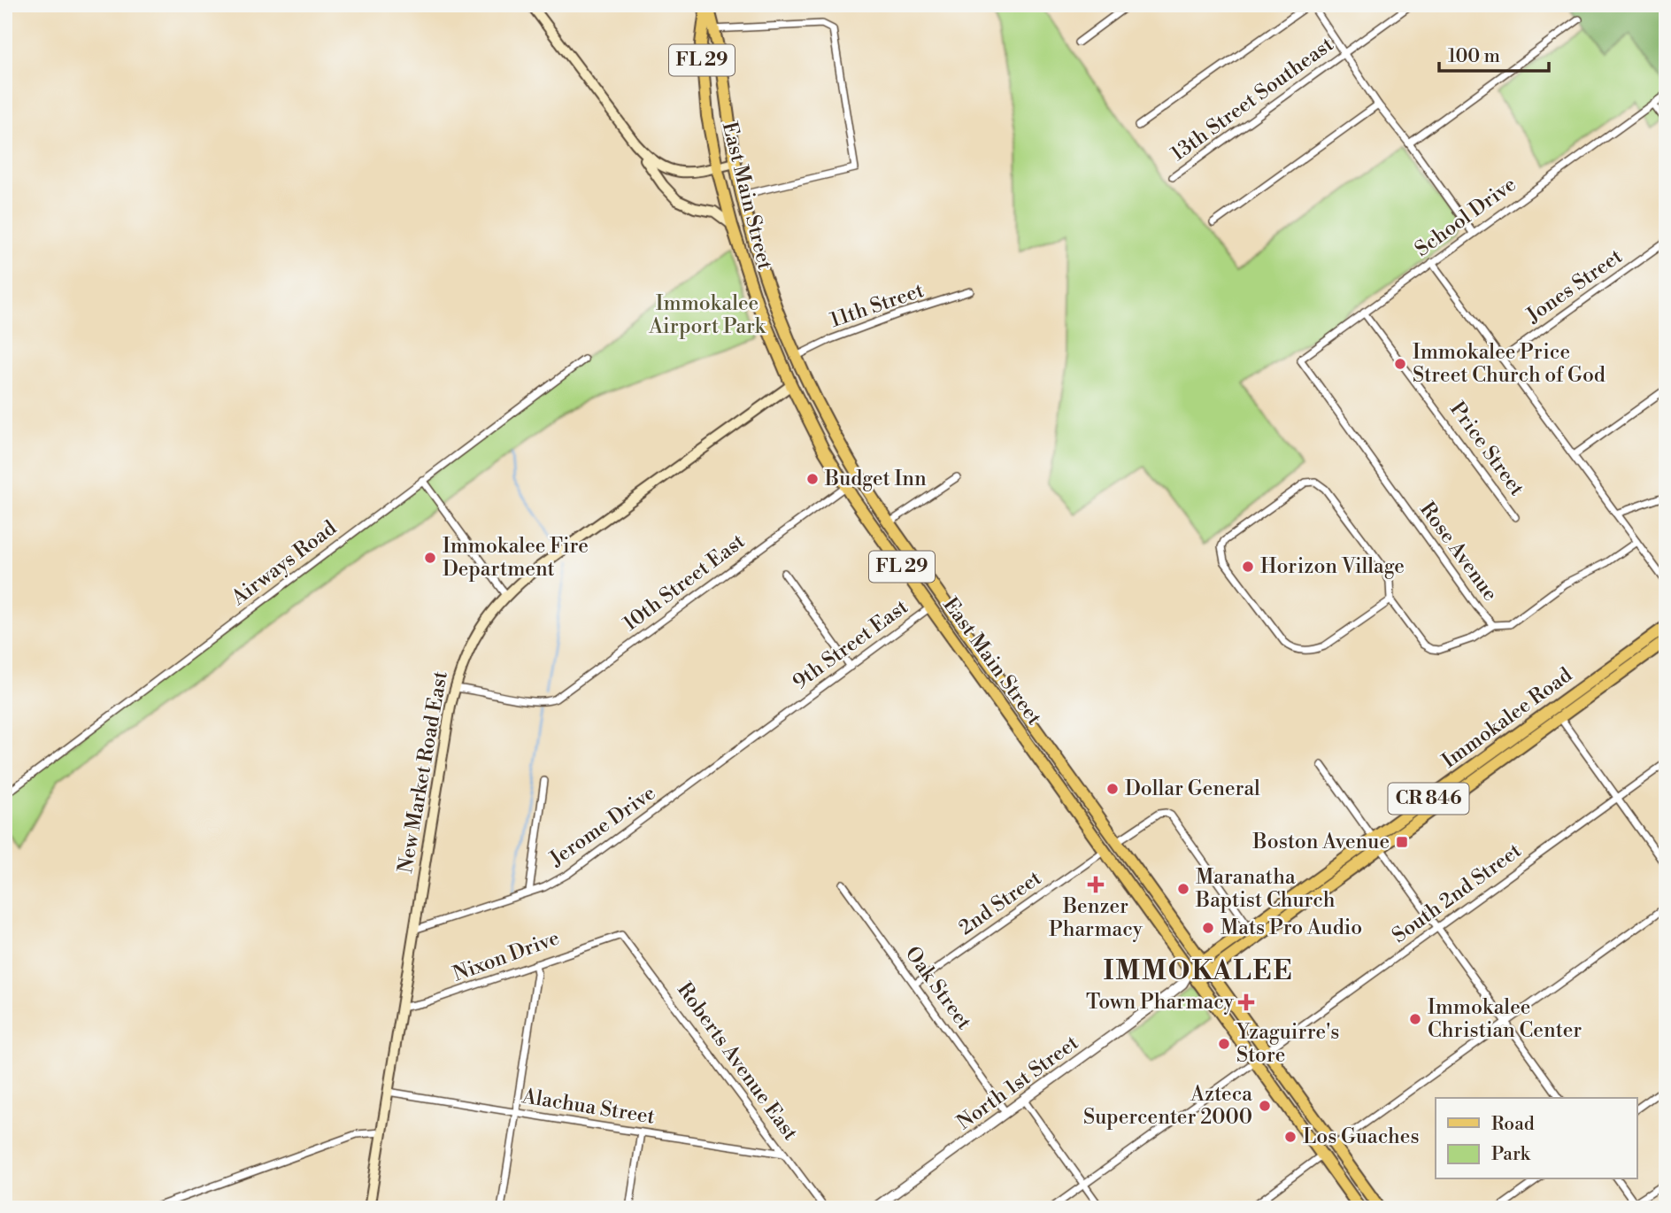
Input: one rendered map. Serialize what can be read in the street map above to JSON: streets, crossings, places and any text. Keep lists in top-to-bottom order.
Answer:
{
  "streets": {
    "main road": [
      "FL 29",
      "East Main Street",
      "Immokalee Road",
      "New Market Road East",
      "CR 846"
    ],
    "street": [
      "13th Street Southeast",
      "School Drive",
      "Jones Street",
      "11th Street",
      "Price Street",
      "Rose Avenue",
      "Airways Road",
      "10th Street East",
      "9th Street East",
      "Jerome Drive",
      "South 2nd Street",
      "2nd Street",
      "Nixon Drive",
      "Oak Street",
      "Roberts Avenue East",
      "North 1st Street",
      "Alachua Street"
    ]
  },
  "crossings": [
    ["FL 29", "East Main Street"],
    ["FL 29", "Immokalee Road"],
    ["FL 29", "South 2nd Street"],
    ["FL 29", "North 1st Street"],
    ["East Main Street", "11th Street"],
    ["East Main Street", "10th Street East"],
    ["East Main Street", "9th Street East"],
    ["East Main Street", "Immokalee Road"],
    ["East Main Street", "New Market Road East"],
    ["East Main Street", "2nd Street"],
    ["East Main Street", "North 1st Street"],
    ["School Drive", "Price Street"],
    ["School Drive", "Rose Avenue"],
    ["10th Street East", "New Market Road East"],
    ["9th Street East", "Jerome Drive"],
    ["Immokalee Road", "North 1st Street"],
    ["New Market Road East", "Jerome Drive"],
    ["New Market Road East", "Nixon Drive"],
    ["New Market Road East", "Alachua Street"],
    ["2nd Street", "Oak Street"],
    ["Nixon Drive", "Roberts Avenue East"],
    ["Oak Street", "North 1st Street"],
    ["Roberts Avenue East", "Alachua Street"]
  ],
  "districts": ["IMMOKALEE"],
  "parks": ["Immokalee Airport Park"],
  "places": {
    "other": [
      "Immokalee Price Street Church of God",
      "Budget Inn",
      "Immokalee Fire Department",
      "Horizon Village",
      "Dollar General",
      "Maranatha Baptist Church",
      "Mats Pro Audio",
      "Immokalee Christian Center",
      "Yzaguirre's Store",
      "Azteca Supercenter 2000",
      "Los Guaches"
    ],
    "transit": ["Boston Avenue"],
    "health": ["Benzer Pharmacy", "Town Pharmacy"]
  },
  "legend": ["Road", "Park"],
  "scale_bar": "100 m"
}
